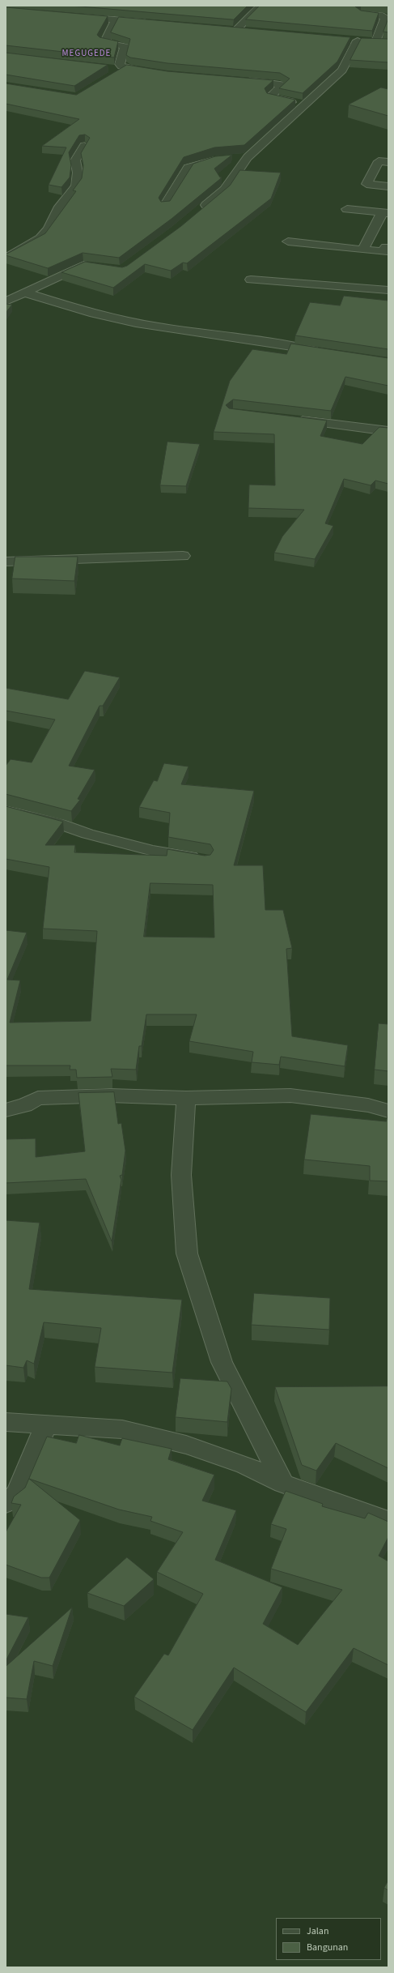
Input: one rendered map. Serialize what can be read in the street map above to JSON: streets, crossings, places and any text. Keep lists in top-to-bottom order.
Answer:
{
  "districts": ["MEGUGEDE"],
  "legend": ["Jalan", "Bangunan"]
}
